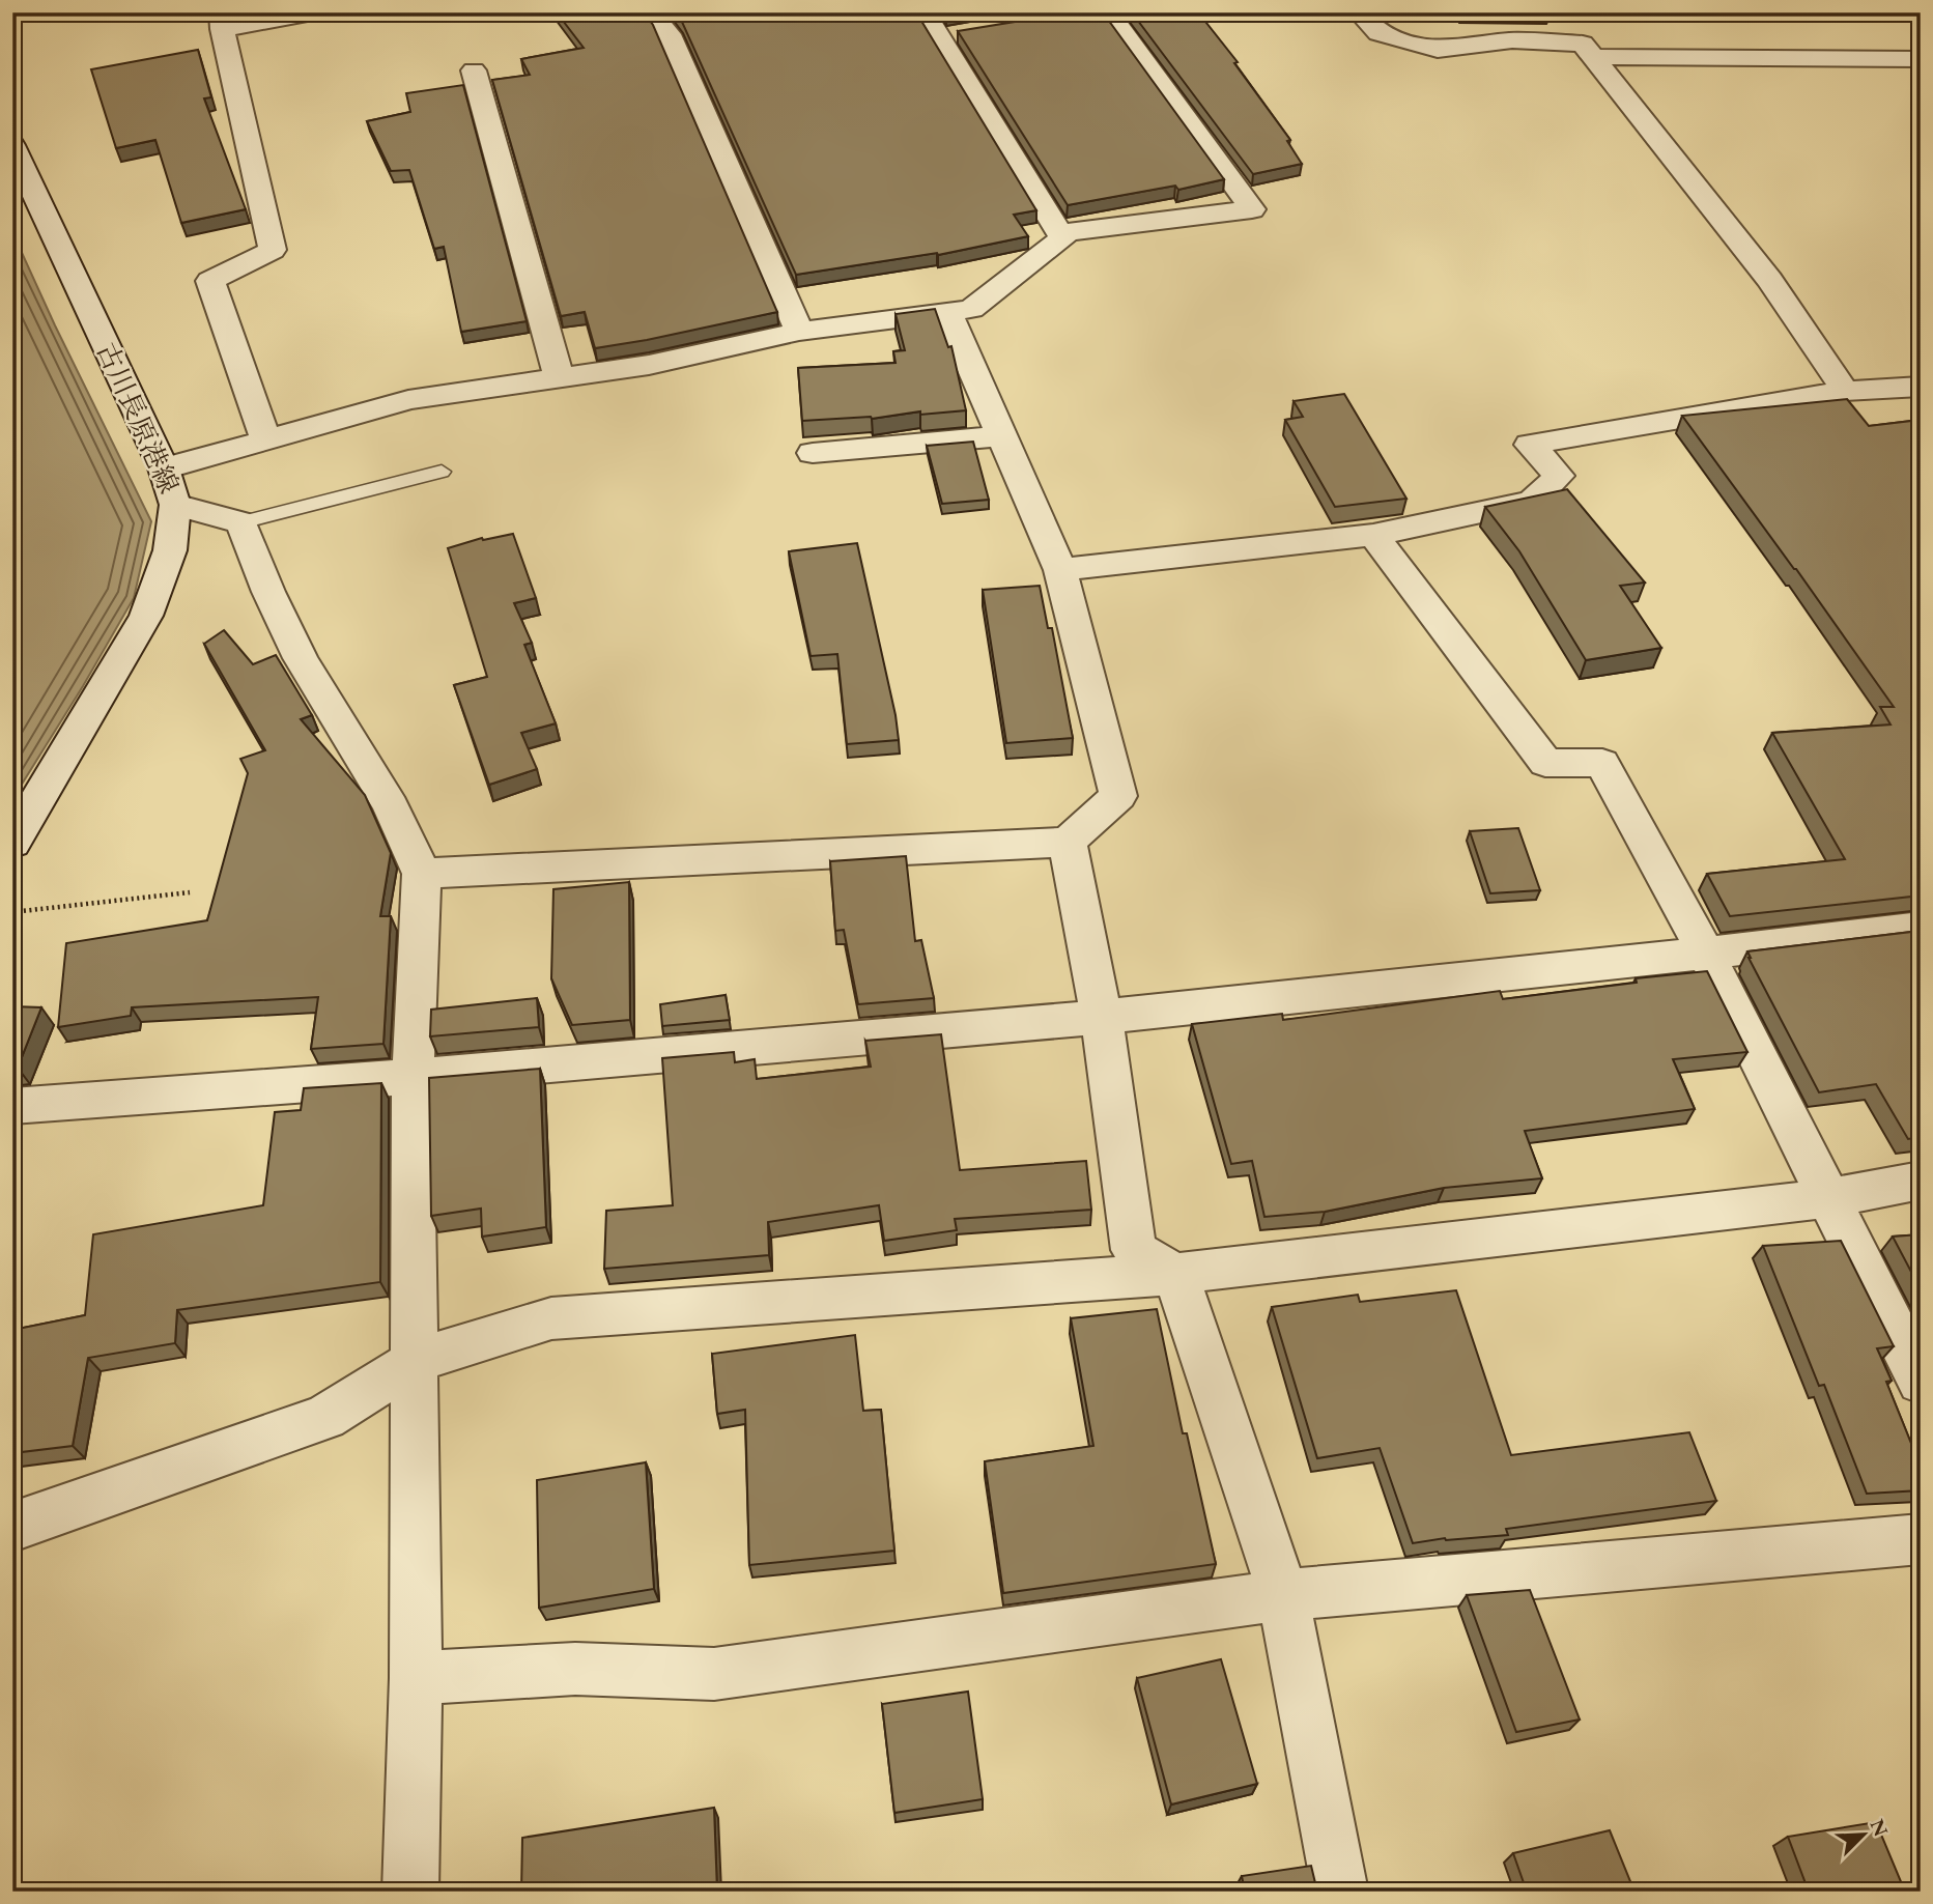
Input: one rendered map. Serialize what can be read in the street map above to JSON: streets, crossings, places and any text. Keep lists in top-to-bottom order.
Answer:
{
  "streets": {
    "street": ["古川長原港線"]
  },
  "north": "top right"
}
